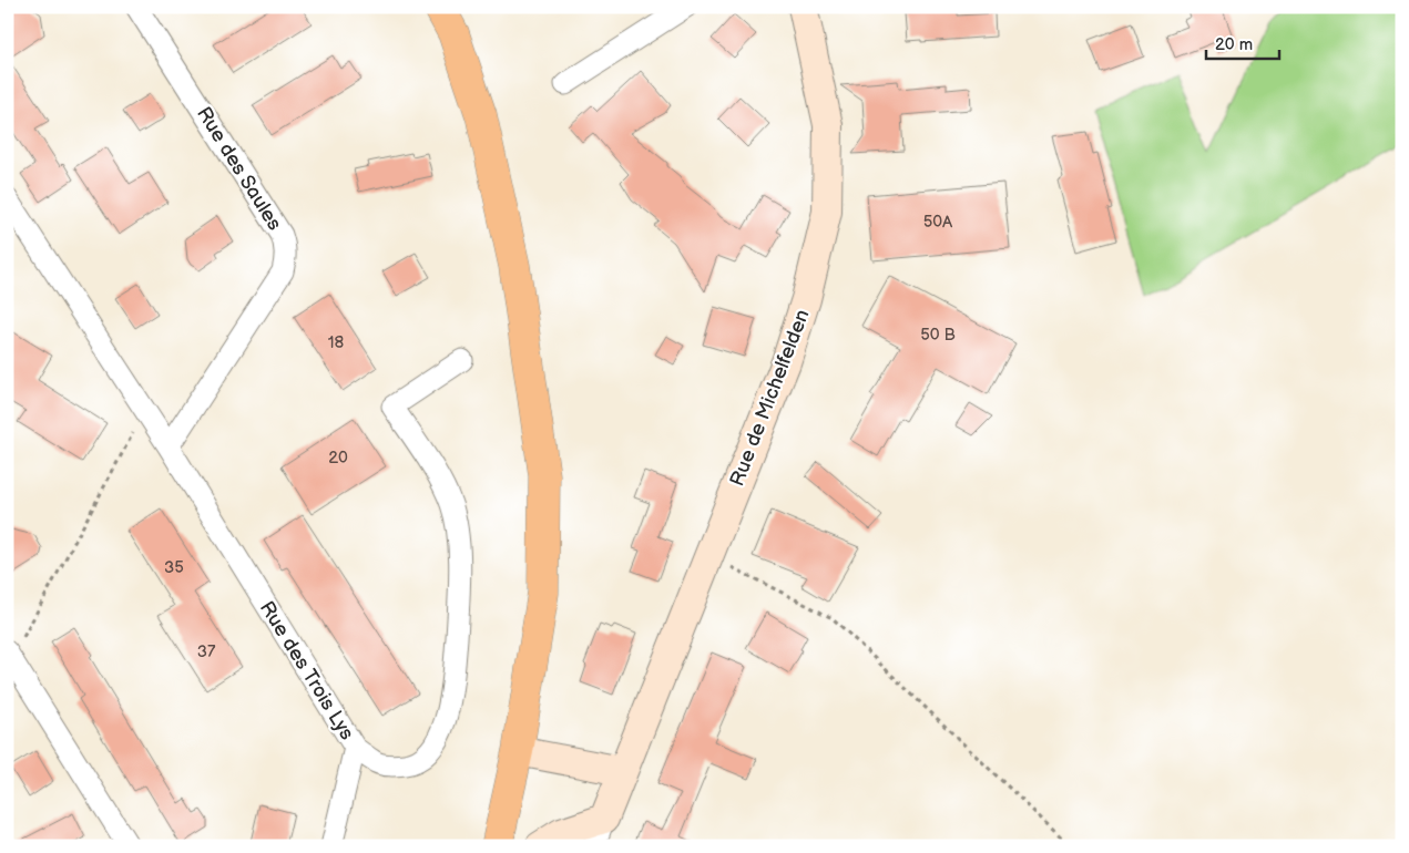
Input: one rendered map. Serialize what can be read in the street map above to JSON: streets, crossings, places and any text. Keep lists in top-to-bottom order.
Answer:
{
  "streets": {
    "street": ["Rue des Saules", "Rue de Michelfelden", "Rue des Trois Lys"]
  },
  "crossings": [
    ["Rue des Saules", "Rue des Trois Lys"]
  ],
  "house_numbers": [
    "50A",
    "50 B",
    "18",
    "20",
    "35",
    "37"
  ],
  "scale_bar": "20 m"
}
